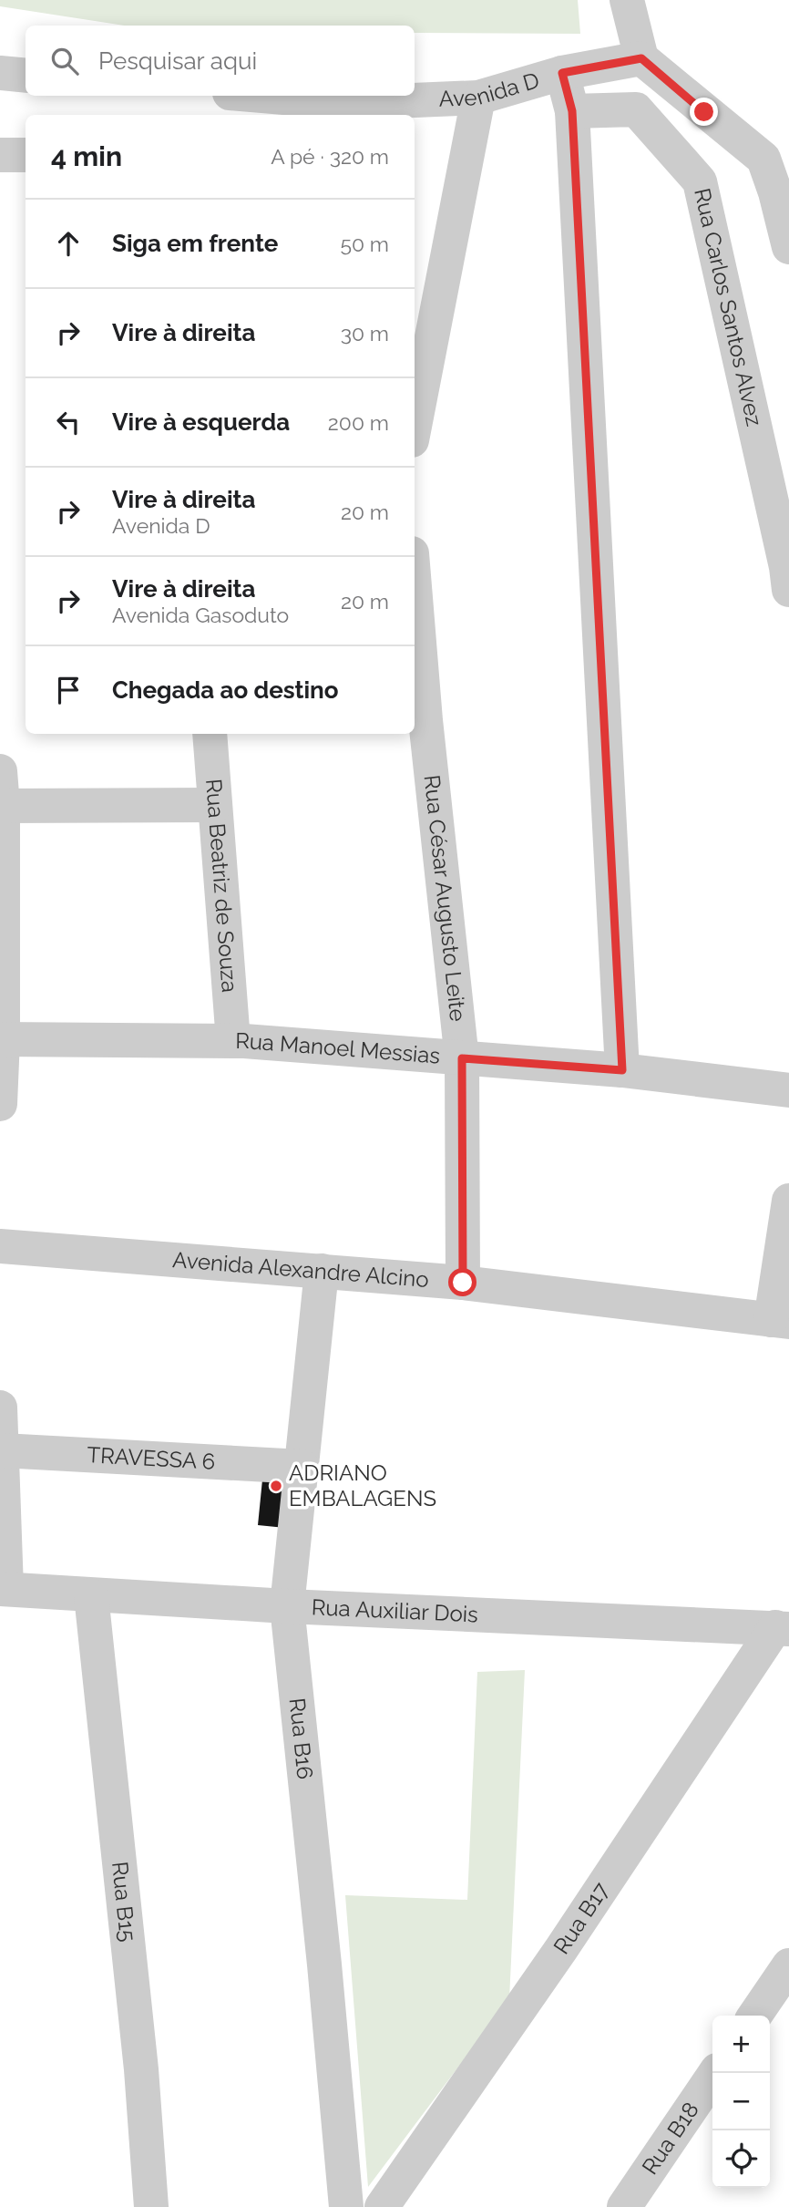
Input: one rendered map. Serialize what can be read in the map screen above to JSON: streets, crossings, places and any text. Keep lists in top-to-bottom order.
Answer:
{
  "streets": {
    "street": [
      "Avenida D",
      "Rua Carlos Santos Alvez",
      "Rua Beatriz de Souza",
      "Rua César Augusto Leite",
      "Rua Manoel Messias",
      "Avenida Alexandre Alcino",
      "TRAVESSA 6",
      "Rua Auxiliar Dois",
      "Rua B16",
      "Rua B15",
      "Rua B17",
      "Rua B18"
    ]
  },
  "crossings": [
    ["Rua Beatriz de Souza", "Rua Manoel Messias"],
    ["Rua César Augusto Leite", "Rua Manoel Messias"],
    ["Rua César Augusto Leite", "Avenida Alexandre Alcino"],
    ["Avenida Alexandre Alcino", "Rua B16"],
    ["TRAVESSA 6", "Rua B16"],
    ["Rua Auxiliar Dois", "Rua B16"],
    ["Rua Auxiliar Dois", "Rua B15"],
    ["Rua Auxiliar Dois", "Rua B17"]
  ],
  "places": ["ADRIANO EMBALAGENS"],
  "page": {
    "search": "Pesquisar aqui",
    "heading": ["4 min", "A pé · 320 m"],
    "list": [
      ["Siga em frente", "50 m"],
      ["Vire à direita", "30 m"],
      ["Vire à esquerda", "200 m"],
      ["Vire à direita", "Avenida D", "20 m"],
      ["Vire à direita", "Avenida Gasoduto", "20 m"],
      "Chegada ao destino"
    ],
    "map_buttons": ["+", "−"]
  }
}
